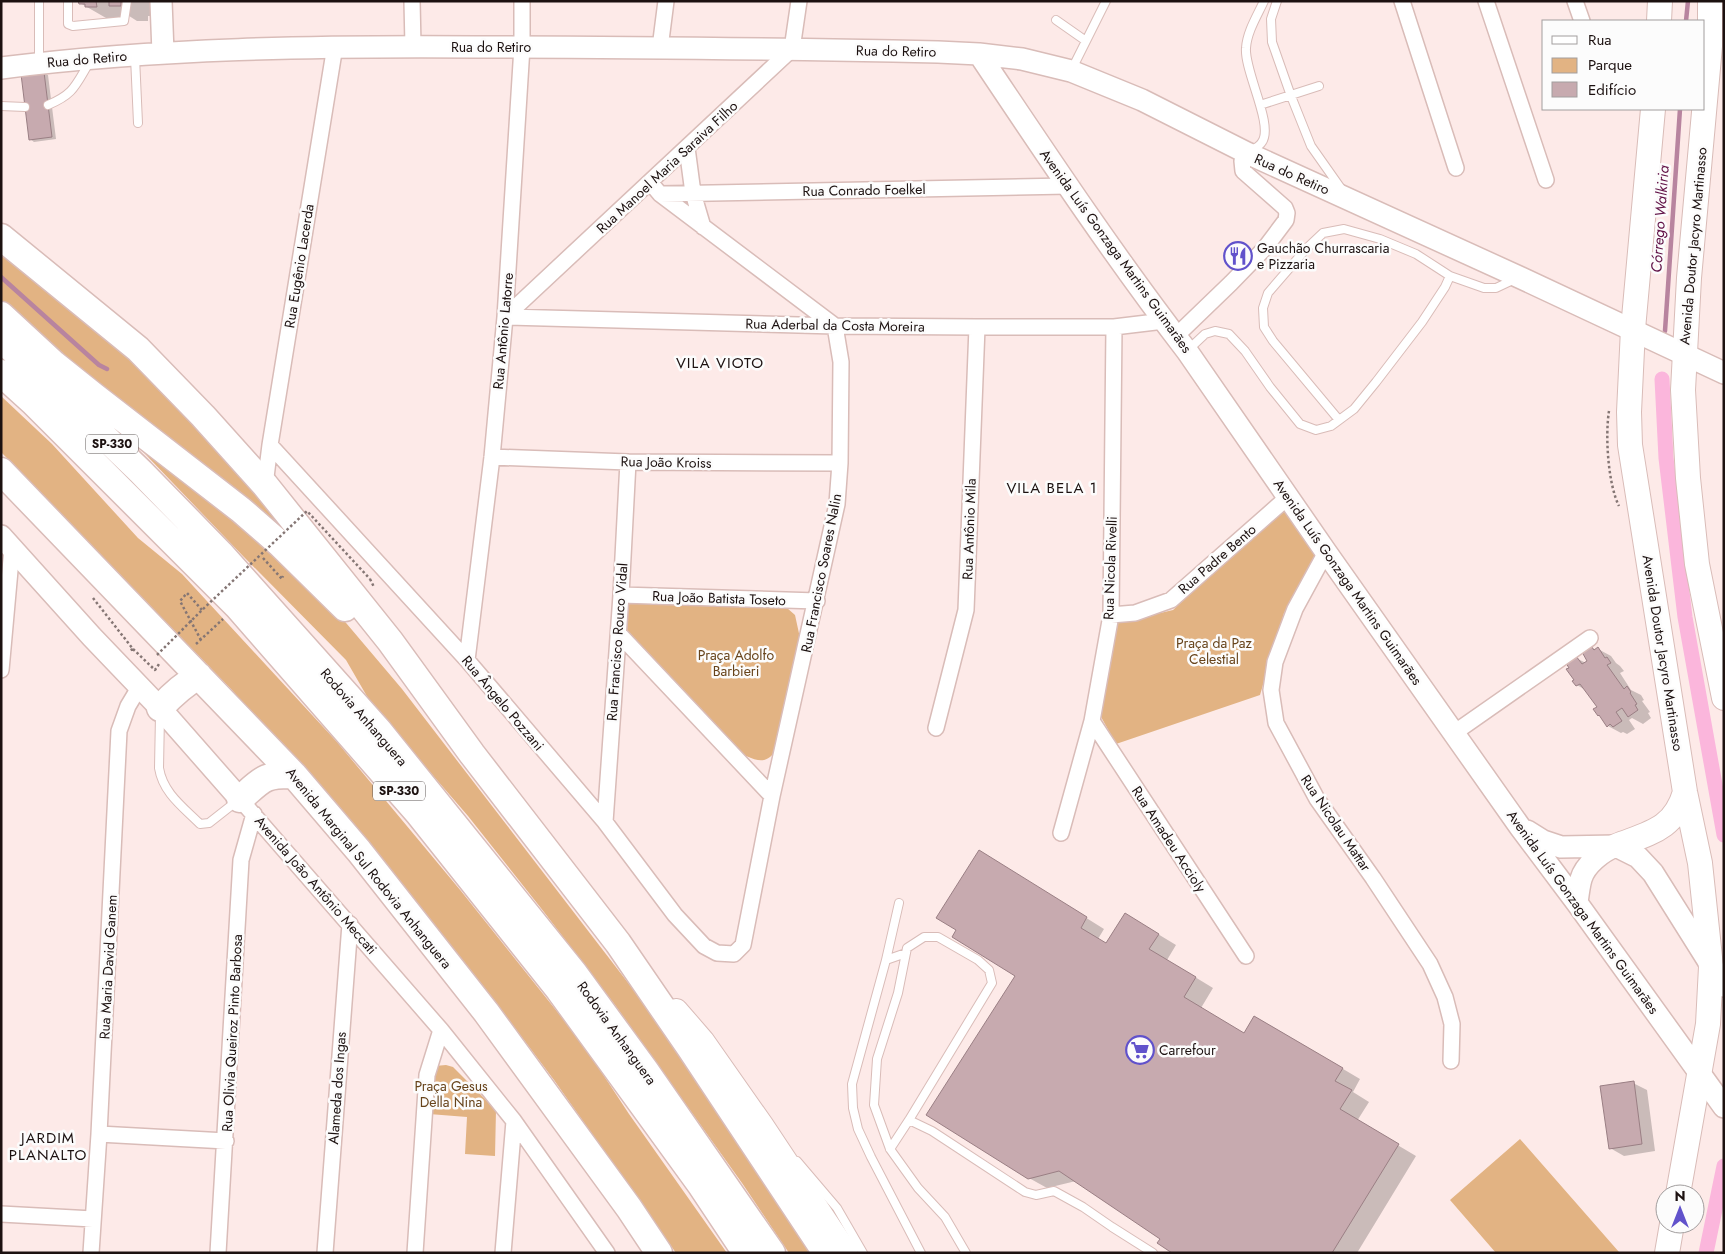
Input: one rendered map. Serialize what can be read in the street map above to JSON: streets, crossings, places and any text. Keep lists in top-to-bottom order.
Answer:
{
  "streets": {
    "highway": ["SP-330", "Rodovia Anhanguera", "Avenida Marginal Sul Rodovia Anhanguera"],
    "main road": [
      "Rua do Retiro",
      "Avenida Doutor Jacyro Martinasso",
      "Avenida Luís Gonzaga Martins Guimarães",
      "Avenida João Antônio Meccati"
    ],
    "street": [
      "Rua Manoel Maria Saraiva Filho",
      "Rua Conrado Foelkel",
      "Rua Eugênio Lacerda",
      "Rua Aderbal da Costa Moreira",
      "Rua Antônio Latorre",
      "Rua João Kroiss",
      "Rua Antônio Mila",
      "Rua Padre Bento",
      "Rua Nicola Rivelli",
      "Rua Francisco Soares Nalin",
      "Rua João Batista Toseto",
      "Rua Francisco Rouco Vidal",
      "Rua Ângelo Pozzani",
      "Rua Nicolau Mattar",
      "Rua Amadeu Accioly",
      "Rua Maria David Ganem",
      "Rua Olivia Queiroz Pinto Barbosa",
      "Alameda dos Ingas"
    ]
  },
  "crossings": [
    ["Rua do Retiro", "Rua Manoel Maria Saraiva Filho"],
    ["Rua do Retiro", "Avenida Doutor Jacyro Martinasso"],
    ["Rua do Retiro", "Avenida Luís Gonzaga Martins Guimarães"],
    ["Rua do Retiro", "Rua Eugênio Lacerda"],
    ["Rua do Retiro", "Rua Antônio Latorre"],
    ["Rua Manoel Maria Saraiva Filho", "Rua Conrado Foelkel"],
    ["Rua Manoel Maria Saraiva Filho", "Rua Aderbal da Costa Moreira"],
    ["Rua Manoel Maria Saraiva Filho", "Rua Antônio Latorre"],
    ["Rua Conrado Foelkel", "Avenida Luís Gonzaga Martins Guimarães"],
    ["Avenida Doutor Jacyro Martinasso", "Avenida Luís Gonzaga Martins Guimarães"],
    ["Avenida Luís Gonzaga Martins Guimarães", "Rua Aderbal da Costa Moreira"],
    ["Avenida Luís Gonzaga Martins Guimarães", "Rua Padre Bento"],
    ["Avenida Luís Gonzaga Martins Guimarães", "Rua Nicolau Mattar"],
    ["Rua Eugênio Lacerda", "Rua Ângelo Pozzani"],
    ["Rua Aderbal da Costa Moreira", "Rua Antônio Latorre"],
    ["Rua Aderbal da Costa Moreira", "Rua Antônio Mila"],
    ["Rua Aderbal da Costa Moreira", "Rua Nicola Rivelli"],
    ["Rua Aderbal da Costa Moreira", "Rua Francisco Soares Nalin"],
    ["Rua Antônio Latorre", "Rua João Kroiss"],
    ["Rua Antônio Latorre", "Rua Ângelo Pozzani"],
    ["Rua João Kroiss", "Rua Francisco Soares Nalin"],
    ["Rua João Kroiss", "Rua Francisco Rouco Vidal"],
    ["Rua Padre Bento", "Rua Nicola Rivelli"],
    ["Rua Nicola Rivelli", "Rua Amadeu Accioly"],
    ["Rua Francisco Soares Nalin", "Rua João Batista Toseto"],
    ["Rua Francisco Soares Nalin", "Rua Ângelo Pozzani"],
    ["Rua João Batista Toseto", "Rua Francisco Rouco Vidal"],
    ["Rua Francisco Rouco Vidal", "Rua Ângelo Pozzani"],
    ["Avenida João Antônio Meccati", "Rua Maria David Ganem"],
    ["Avenida João Antônio Meccati", "Rua Olivia Queiroz Pinto Barbosa"],
    ["Avenida João Antônio Meccati", "Alameda dos Ingas"]
  ],
  "districts": ["VILA VIOTO", "VILA BELA 1", "JARDIM PLANALTO"],
  "water": ["Córrego Walkiria"],
  "parks": ["Praça da Paz Celestial", "Praça Adolfo Barbieri", "Praça Gesus Della Nina"],
  "places": {
    "restaurant": ["Gauchão Churrascaria e Pizzaria"],
    "supermarket": ["Carrefour"]
  },
  "legend": ["Rua", "Parque", "Edifício"],
  "north": "top"
}
